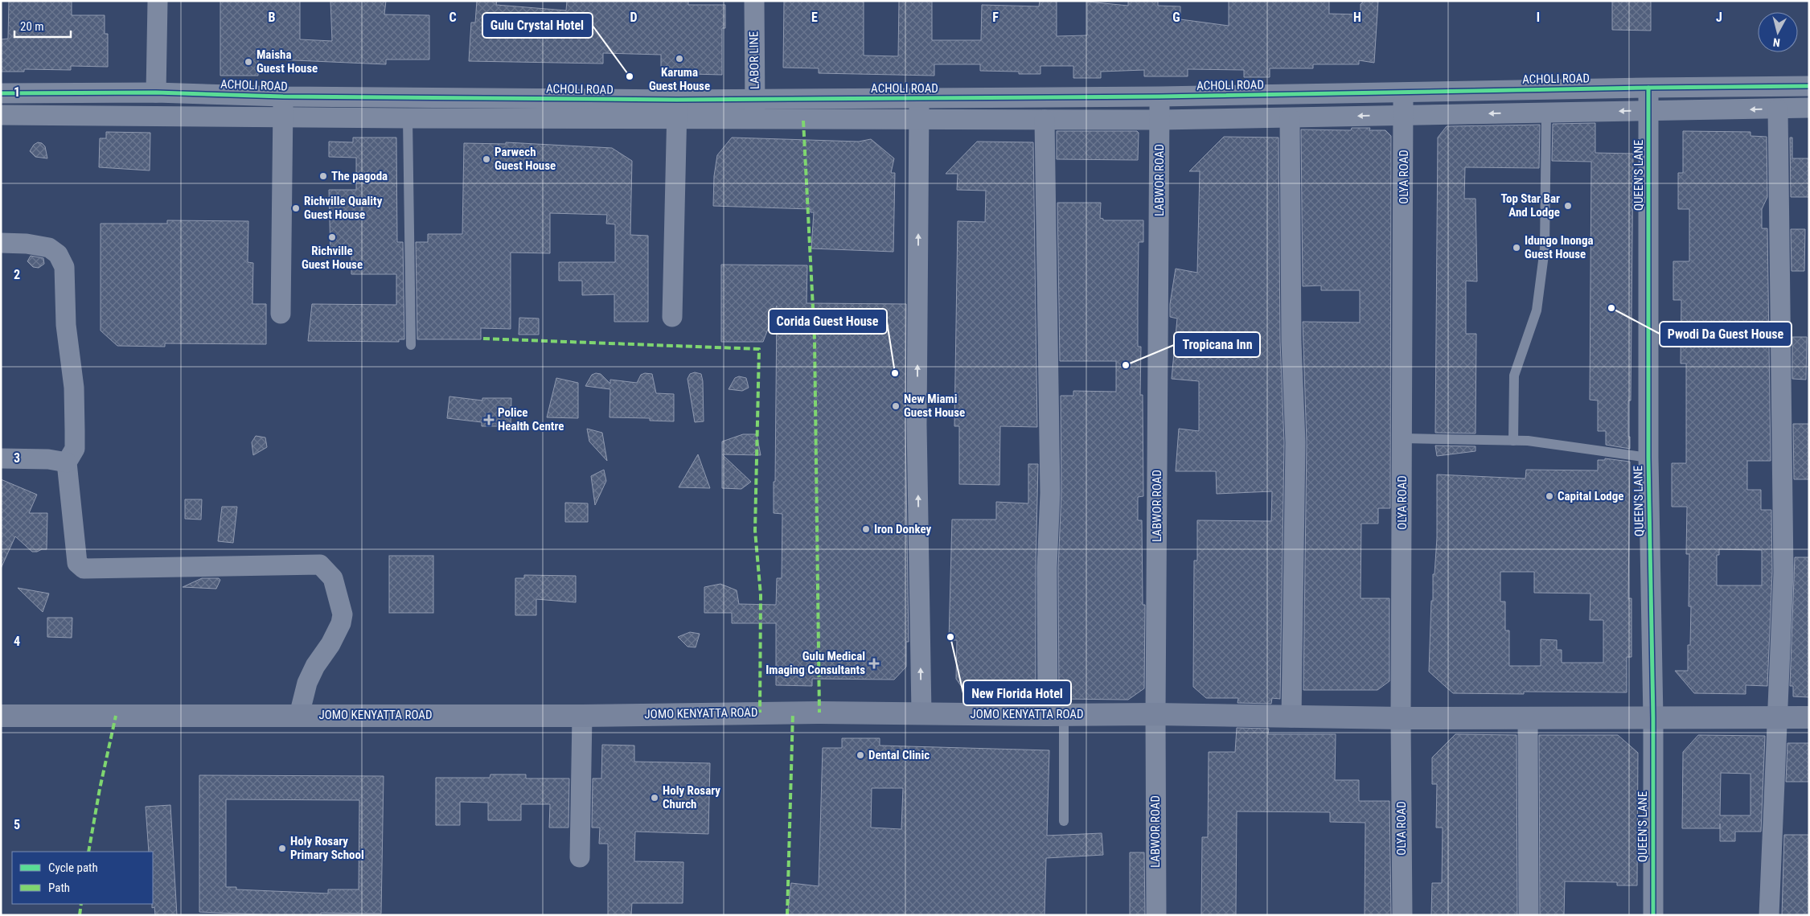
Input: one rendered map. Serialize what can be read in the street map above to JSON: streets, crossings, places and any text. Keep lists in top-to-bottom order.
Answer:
{
  "streets": {
    "main road": ["JOMO KENYATTA ROAD"],
    "street": [
      "LABOR LINE",
      "ACHOLI ROAD",
      "QUEEN'S LANE",
      "OLYA ROAD",
      "LABWOR ROAD"
    ]
  },
  "crossings": [
    ["LABOR LINE", "ACHOLI ROAD"],
    ["ACHOLI ROAD", "QUEEN'S LANE"],
    ["ACHOLI ROAD", "OLYA ROAD"],
    ["ACHOLI ROAD", "LABWOR ROAD"],
    ["QUEEN'S LANE", "JOMO KENYATTA ROAD"],
    ["OLYA ROAD", "JOMO KENYATTA ROAD"],
    ["LABWOR ROAD", "JOMO KENYATTA ROAD"]
  ],
  "places": {
    "other": [
      "Karuma Guest House",
      "Maisha Guest House",
      "Gulu Crystal Hotel",
      "Parwech Guest House",
      "The pagoda",
      "Top Star Bar And Lodge",
      "Richville Quality Guest House",
      "Richville Guest House",
      "Idungo Inonga Guest House",
      "Pwodi Da Guest House",
      "Tropicana Inn",
      "Corida Guest House",
      "New Miami Guest House",
      "Capital Lodge",
      "Iron Donkey",
      "New Florida Hotel",
      "Dental Clinic",
      "Holy Rosary Church",
      "Holy Rosary Primary School"
    ],
    "health": ["Police Health Centre", "Gulu Medical Imaging Consultants"]
  },
  "legend": ["Cycle path", "Path"],
  "scale_bar": "20 m",
  "north": "bottom",
  "grid": {
    "columns": [
      "B",
      "C",
      "D",
      "E",
      "F",
      "G",
      "H",
      "I",
      "J"
    ],
    "rows": [
      "1",
      "2",
      "3",
      "4",
      "5"
    ]
  }
}
